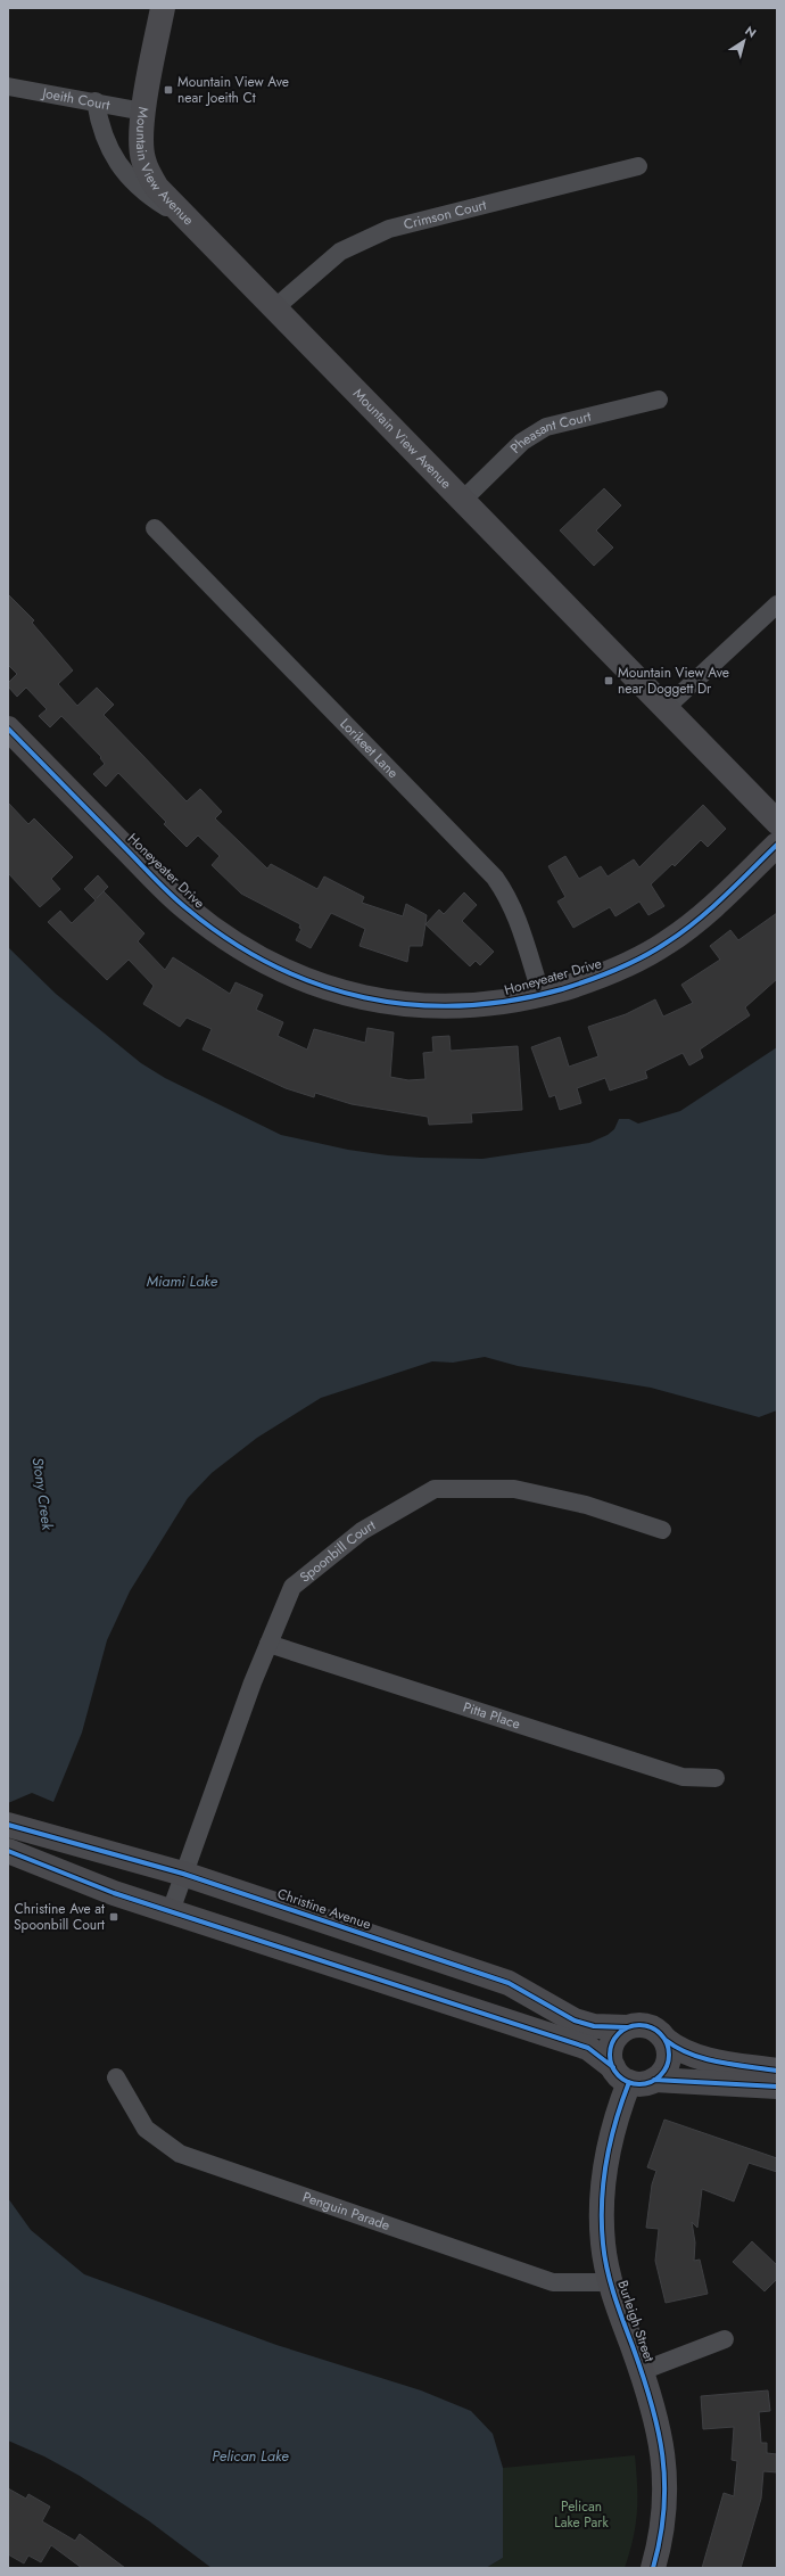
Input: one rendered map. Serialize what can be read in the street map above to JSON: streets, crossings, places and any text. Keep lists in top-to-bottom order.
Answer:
{
  "streets": {
    "street": [
      "Joeith Court",
      "Mountain View Avenue",
      "Crimson Court",
      "Pheasant Court",
      "Lorikeet Lane",
      "Honeyeater Drive",
      "Spoonbill Court",
      "Pitta Place",
      "Christine Avenue",
      "Penguin Parade",
      "Burleigh Street"
    ]
  },
  "crossings": [
    ["Joeith Court", "Mountain View Avenue"],
    ["Mountain View Avenue", "Crimson Court"],
    ["Mountain View Avenue", "Pheasant Court"],
    ["Lorikeet Lane", "Honeyeater Drive"],
    ["Spoonbill Court", "Pitta Place"],
    ["Spoonbill Court", "Christine Avenue"],
    ["Christine Avenue", "Burleigh Street"],
    ["Penguin Parade", "Burleigh Street"]
  ],
  "water": ["Miami Lake", "Stony Creek", "Pelican Lake"],
  "parks": ["Pelican Lake Park"],
  "places": {
    "transit": ["Mountain View Ave near Joeith Ct", "Mountain View Ave near Doggett Dr", "Christine Ave at Spoonbill Court"]
  },
  "north": "top right"
}
